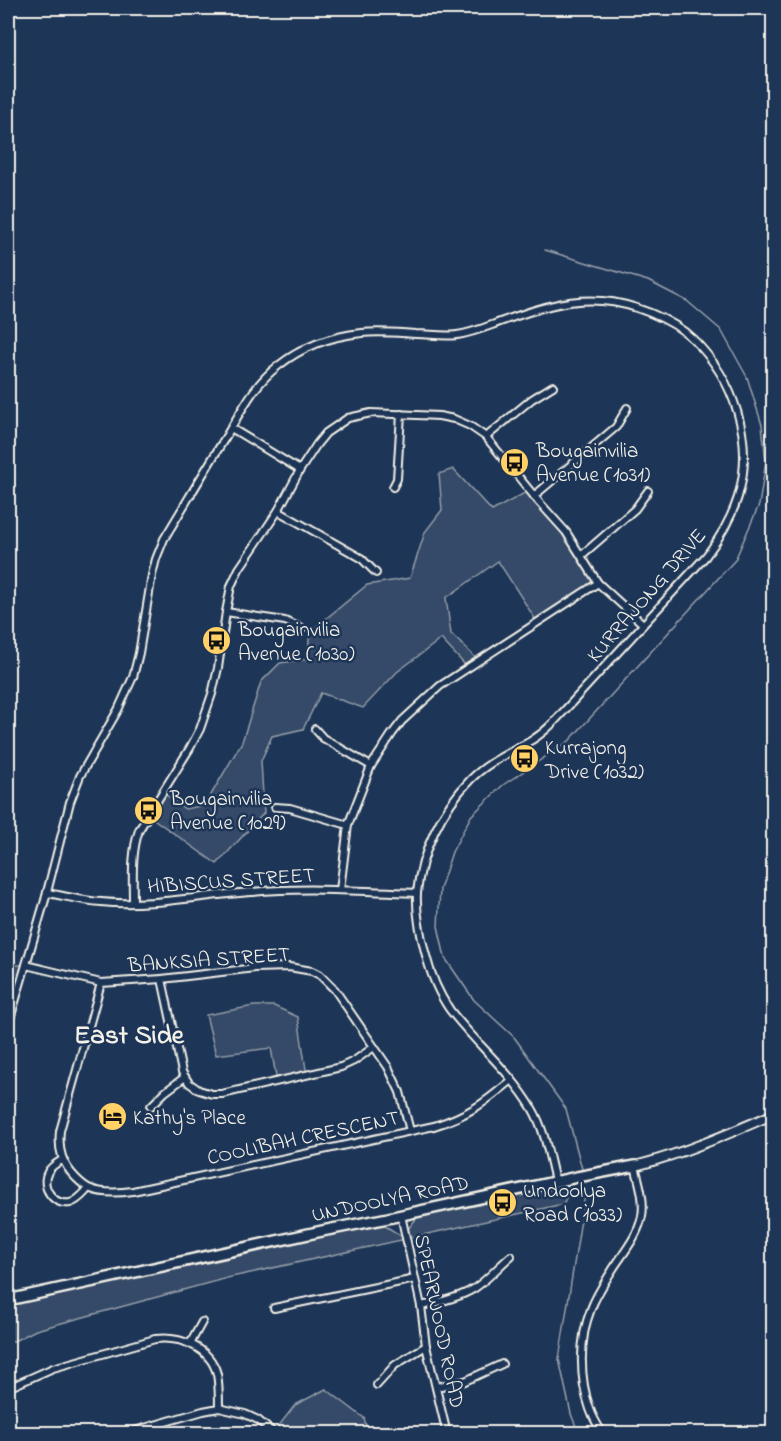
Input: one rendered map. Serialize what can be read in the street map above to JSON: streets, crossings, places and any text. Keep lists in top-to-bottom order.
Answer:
{
  "streets": {
    "main road": ["UNDOOLYA ROAD"],
    "street": [
      "KURRAJONG DRIVE",
      "HIBISCUS STREET",
      "BANKSIA STREET",
      "COOLIBAH CRESCENT",
      "SPEARWOOD ROAD"
    ]
  },
  "crossings": [
    ["KURRAJONG DRIVE", "HIBISCUS STREET"],
    ["KURRAJONG DRIVE", "BANKSIA STREET"],
    ["KURRAJONG DRIVE", "COOLIBAH CRESCENT"],
    ["KURRAJONG DRIVE", "UNDOOLYA ROAD"],
    ["BANKSIA STREET", "COOLIBAH CRESCENT"],
    ["UNDOOLYA ROAD", "SPEARWOOD ROAD"]
  ],
  "districts": ["East Side"],
  "places": {
    "bus stop": [
      "Bougainvilia Avenue (1031)",
      "Bougainvilia Avenue (1030)",
      "Kurrajong Drive (1032)",
      "Bougainvilia Avenue (1029)",
      "Undoolya Road (1033)"
    ],
    "hotel": ["Kathy's Place"]
  }
}
